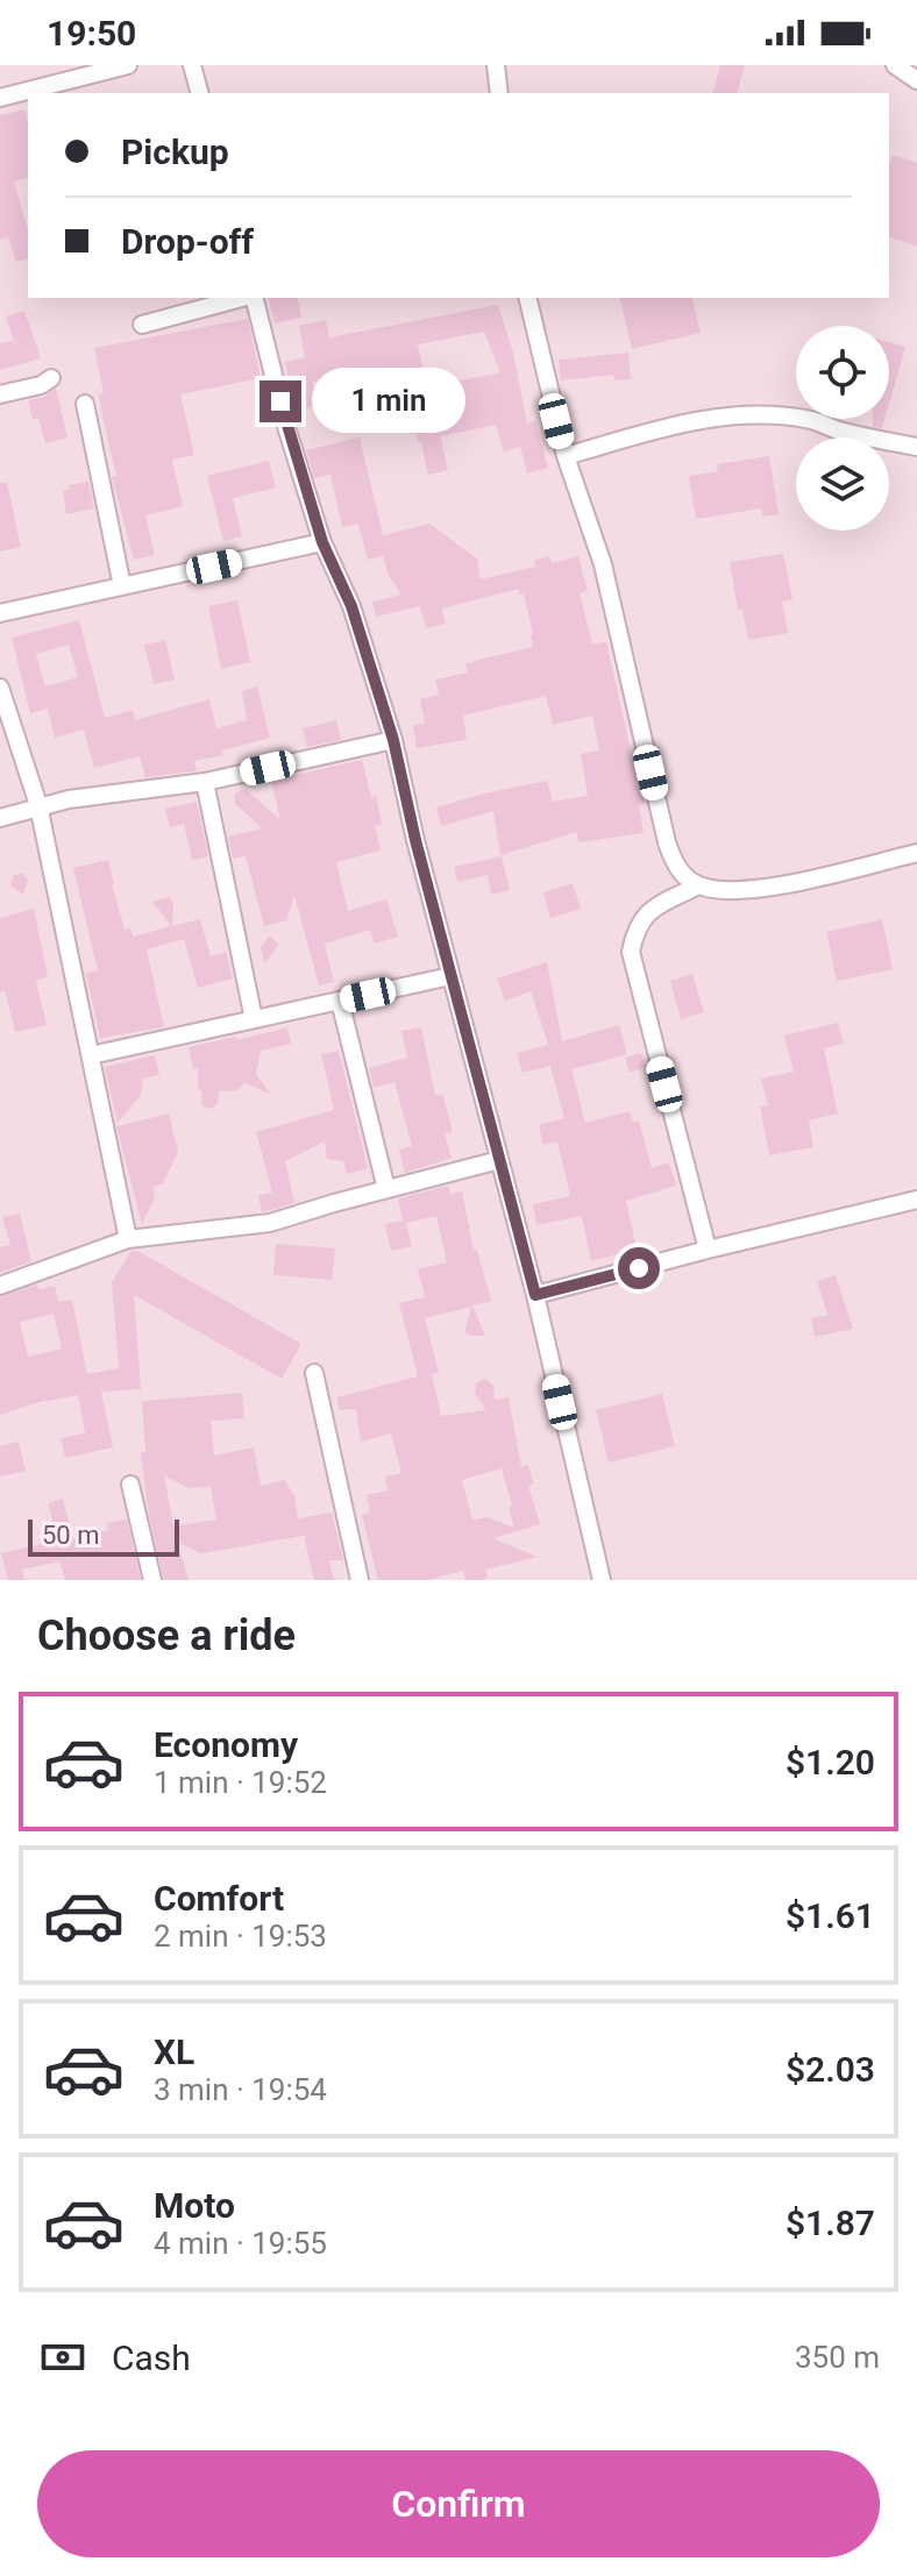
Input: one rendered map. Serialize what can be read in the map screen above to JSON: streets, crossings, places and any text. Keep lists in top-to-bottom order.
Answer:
{
  "scale_bar": "50 m",
  "page": {
    "status": "19:50",
    "banner": ["Pickup", "Drop-off"],
    "bubble": "1 min",
    "scale": "50 m",
    "heading": "Choose a ride",
    "list": [
      {
        "name": "Economy",
        "note": "1 min · 19:52",
        "value": "$1.20"
      },
      {
        "name": "Comfort",
        "note": "2 min · 19:53",
        "value": "$1.61"
      },
      {
        "name": "XL",
        "note": "3 min · 19:54",
        "value": "$2.03"
      },
      {
        "name": "Moto",
        "note": "4 min · 19:55",
        "value": "$1.87"
      }
    ],
    "pay": ["Cash", "350 m"],
    "buttons": "Confirm"
  }
}
